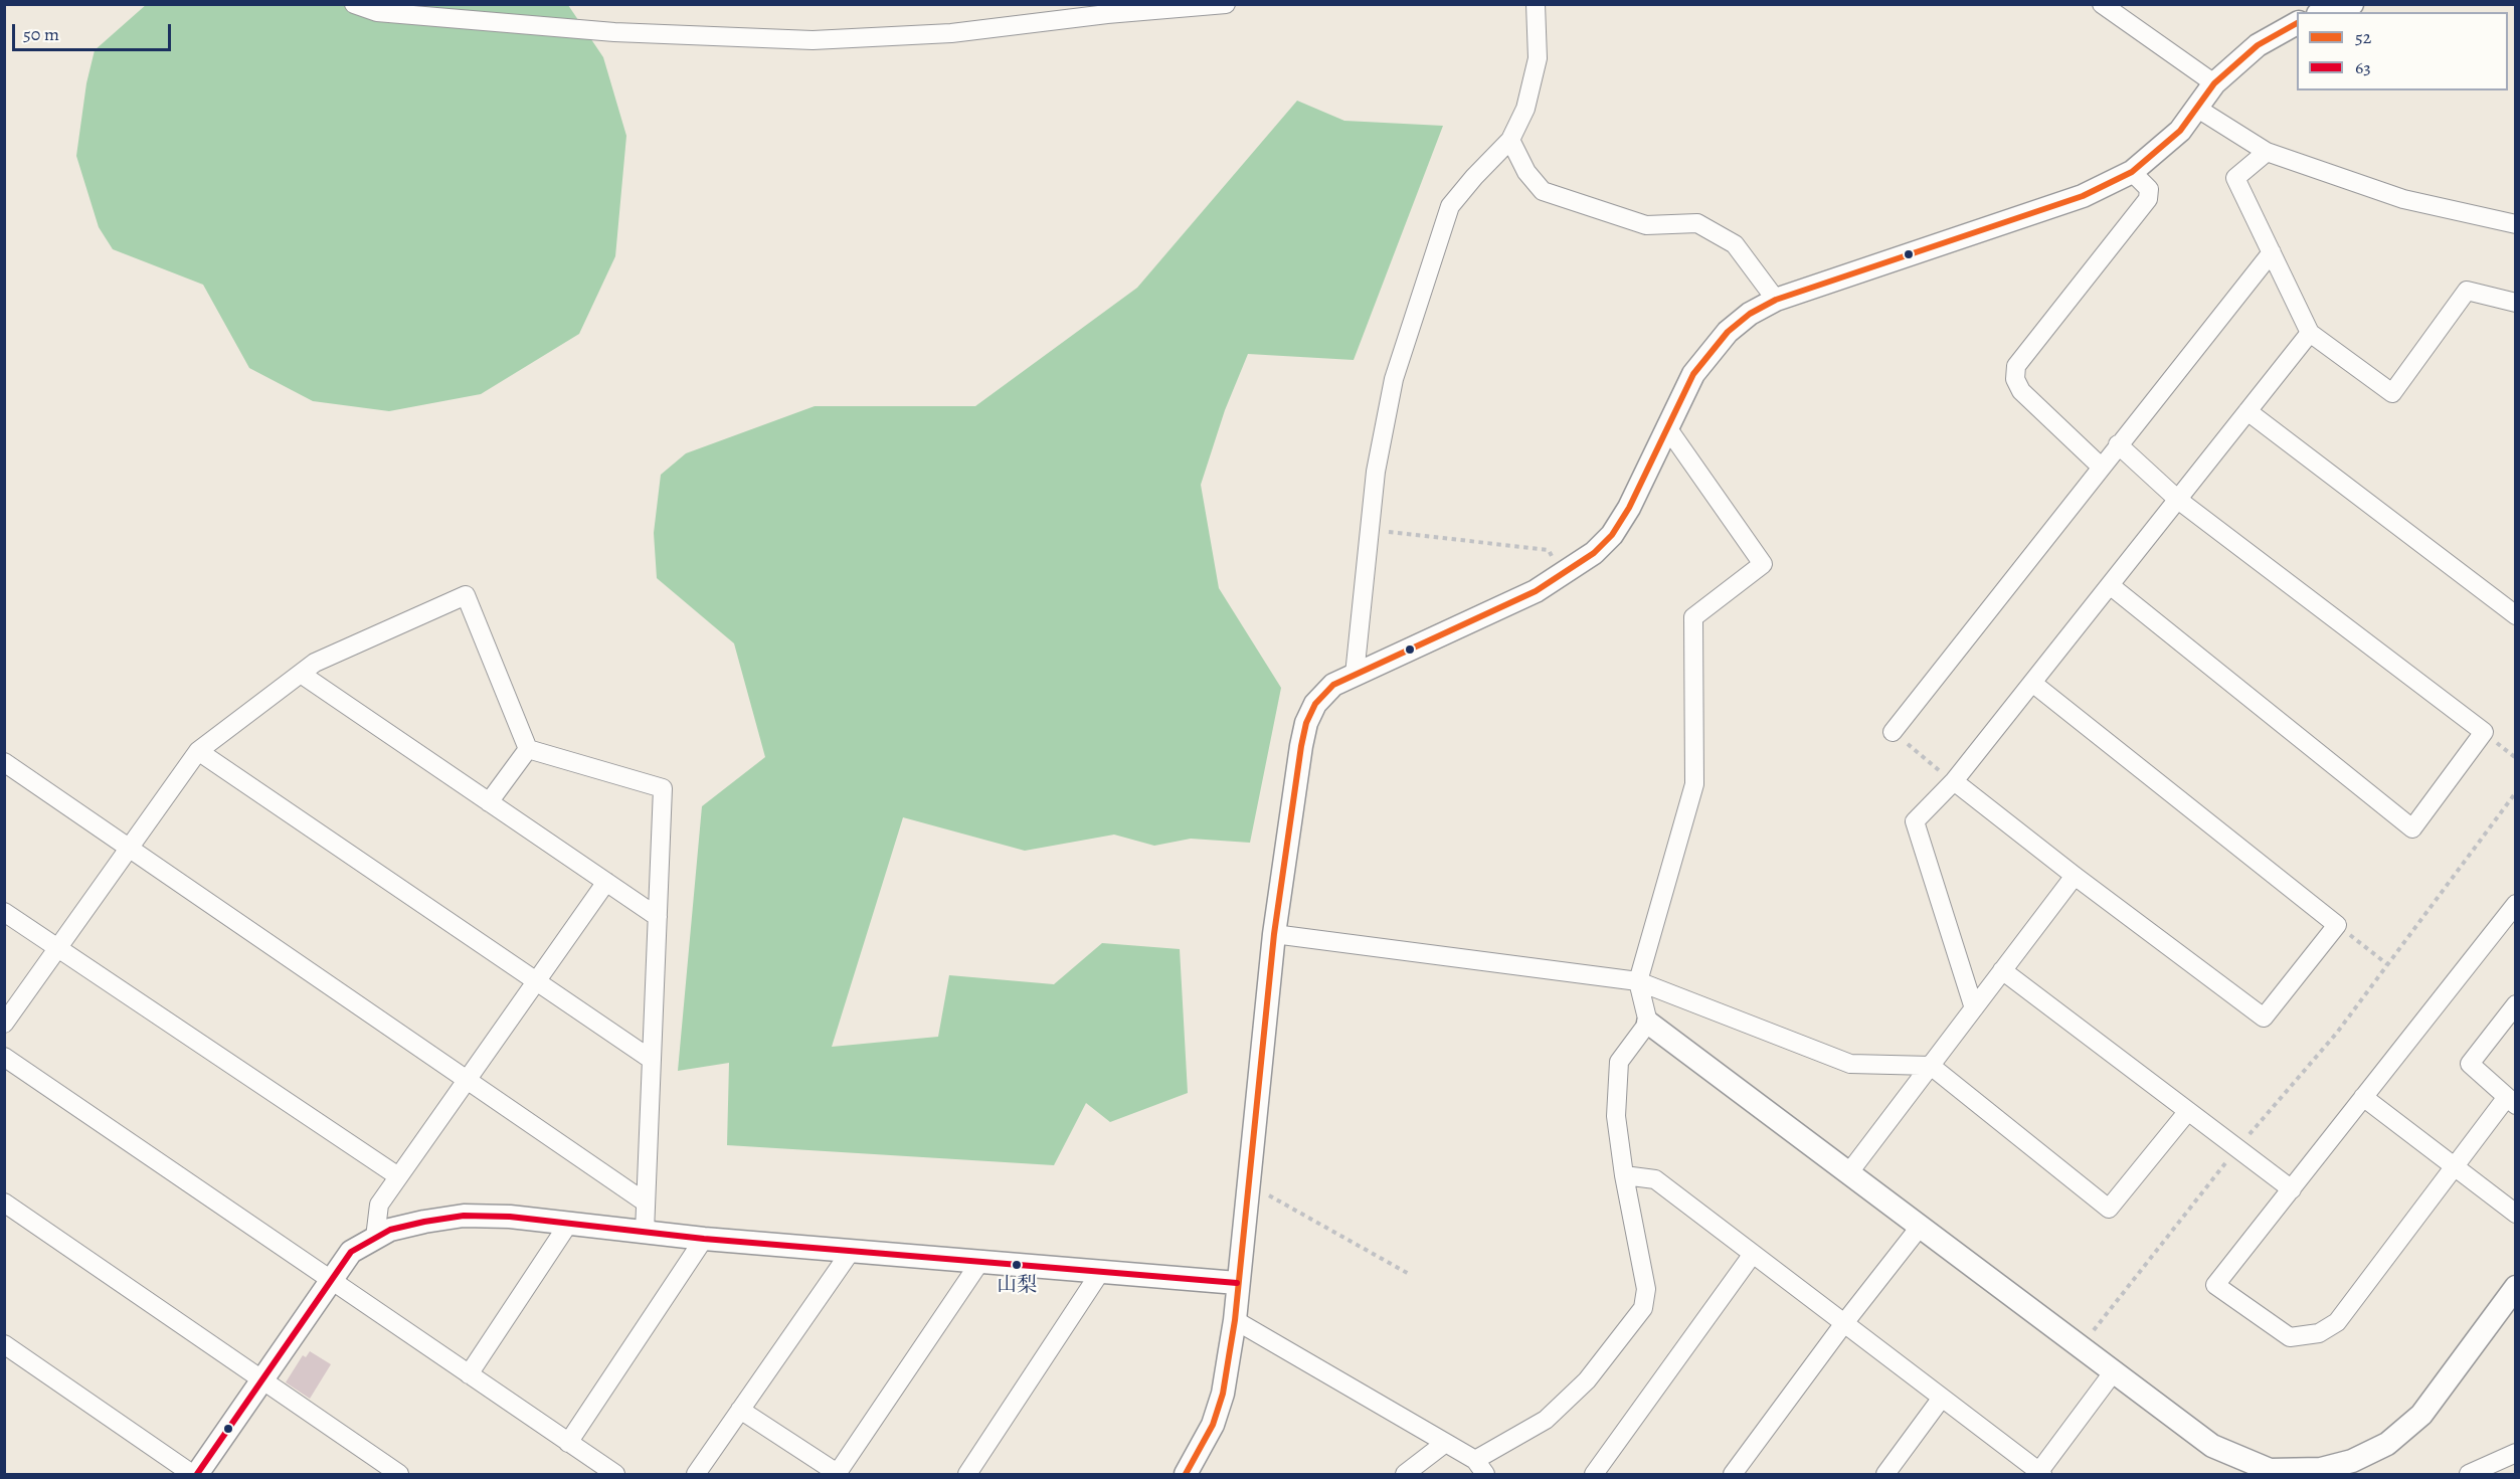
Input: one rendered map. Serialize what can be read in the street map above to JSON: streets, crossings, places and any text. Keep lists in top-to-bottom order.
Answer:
{
  "places": ["山梨"],
  "lines": ["transit line 52", "transit line 63"],
  "legend": ["52", "63"],
  "scale_bar": "50 m"
}
